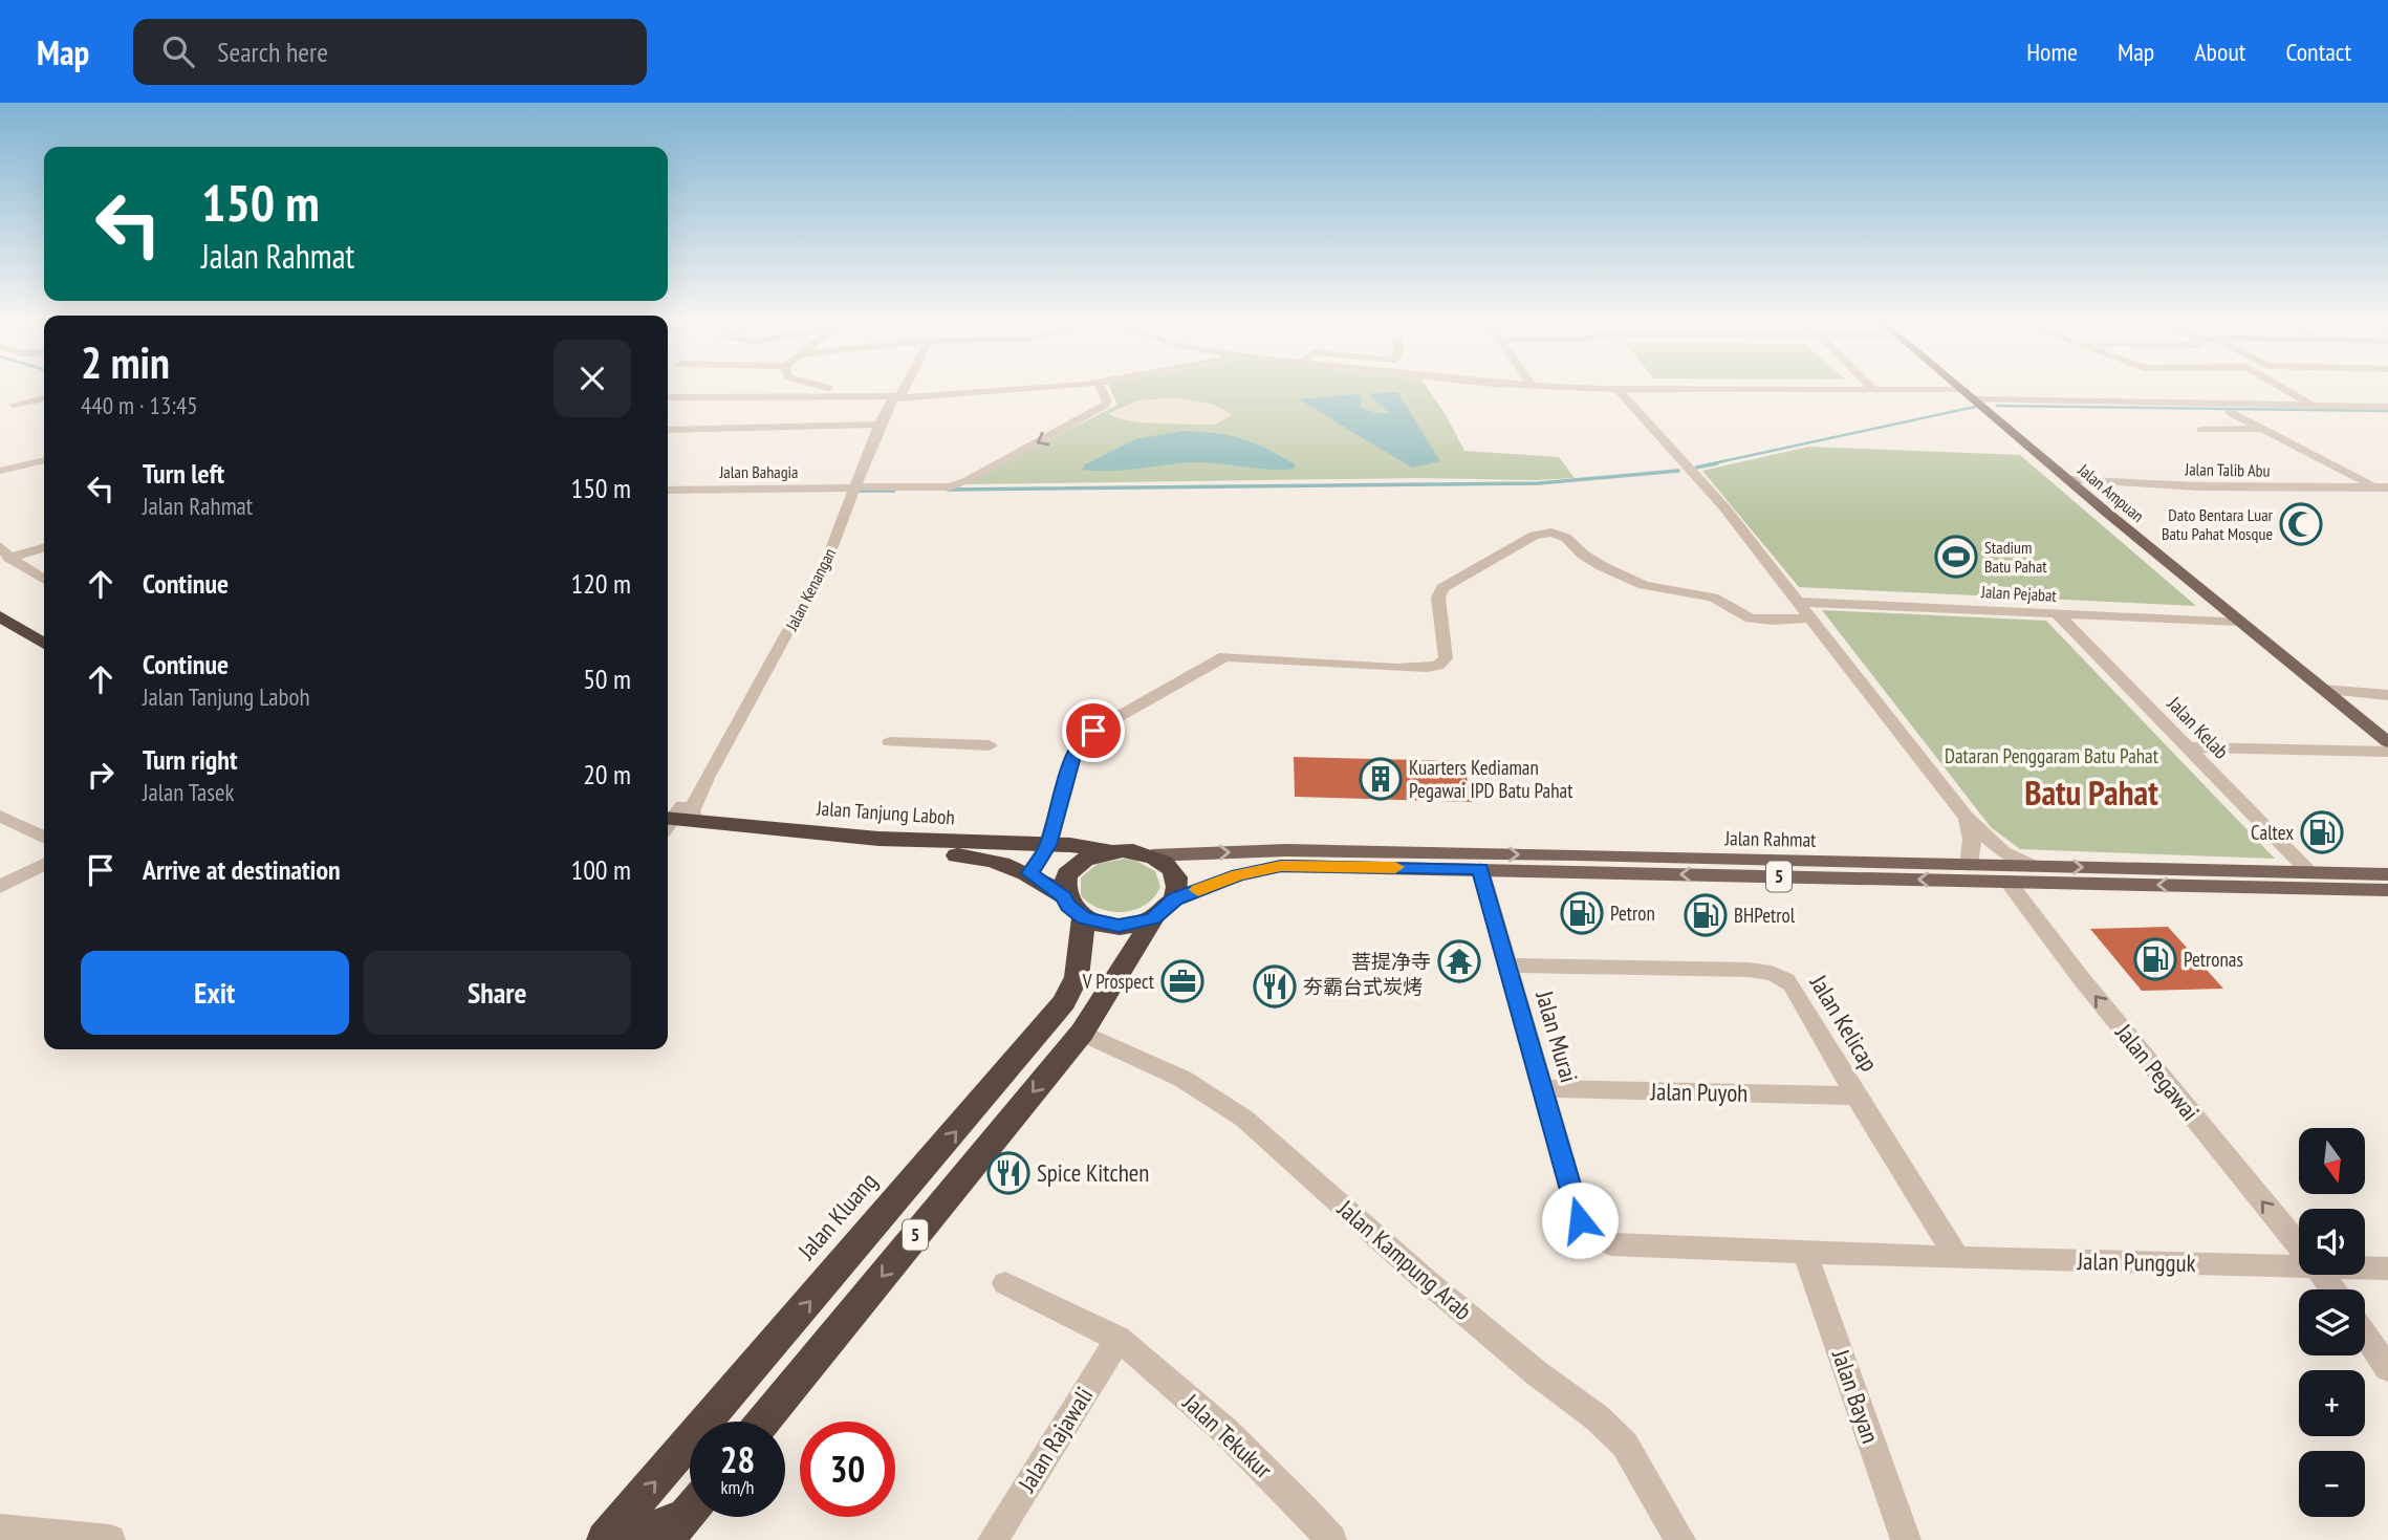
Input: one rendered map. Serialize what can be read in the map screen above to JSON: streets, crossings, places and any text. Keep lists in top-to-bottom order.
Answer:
{
  "streets": {
    "highway": ["Jalan Tanjung Laboh", "5", "Jalan Kluang"],
    "main road": ["Jalan Ampuan", "Jalan Rahmat"],
    "street": [
      "Jalan Talib Abu",
      "Jalan Bahagia",
      "Jalan Kenangan",
      "Jalan Pejabat",
      "Jalan Kelab",
      "Jalan Kelicap",
      "Jalan Murai",
      "Jalan Pegawai",
      "Jalan Puyoh",
      "Jalan Kampung Arab",
      "Jalan Pungguk",
      "Jalan Bayan",
      "Jalan Tekukur",
      "Jalan Rajawali"
    ]
  },
  "crossings": [
    ["Jalan Talib Abu", "Jalan Ampuan"],
    ["Jalan Bahagia", "Jalan Kenangan"],
    ["Jalan Ampuan", "Jalan Pejabat"],
    ["Jalan Kenangan", "Jalan Tanjung Laboh"],
    ["Jalan Pejabat", "Jalan Kelab"],
    ["Jalan Kelab", "Jalan Rahmat"],
    ["Jalan Tanjung Laboh", "Jalan Rahmat"],
    ["Jalan Tanjung Laboh", "5"],
    ["Jalan Tanjung Laboh", "Jalan Kluang"],
    ["Jalan Rahmat", "5"],
    ["Jalan Rahmat", "Jalan Murai"],
    ["Jalan Rahmat", "Jalan Pegawai"],
    ["Jalan Rahmat", "Jalan Kluang"],
    ["5", "Jalan Kluang"],
    ["5", "Jalan Kampung Arab"],
    ["Jalan Kelicap", "Jalan Murai"],
    ["Jalan Kelicap", "Jalan Puyoh"],
    ["Jalan Kelicap", "Jalan Pungguk"],
    ["Jalan Murai", "Jalan Puyoh"],
    ["Jalan Murai", "Jalan Pungguk"],
    ["Jalan Pungguk", "Jalan Bayan"],
    ["Jalan Tekukur", "Jalan Rajawali"]
  ],
  "one_way": ["Jalan Pegawai"],
  "districts": ["Batu Pahat"],
  "parks": ["Dataran Penggaram Batu Pahat"],
  "places": {
    "mosque": ["Dato Bentara Luar Batu Pahat Mosque"],
    "sports": ["Stadium Batu Pahat"],
    "building": ["Kuarters Kediaman Pegawai IPD Batu Pahat"],
    "fuel station": [
      "Caltex",
      "Petron",
      "BHPetrol",
      "Petronas"
    ],
    "temple": ["菩提净寺"],
    "office": ["V Prospect"],
    "restaurant": ["夯霸台式炭烤", "Spice Kitchen"]
  },
  "north": "bottom",
  "page": {
    "header": "Map",
    "search": "Search here",
    "nav": [
      "Home",
      "Map",
      "About",
      "Contact"
    ],
    "turn": ["150 m", "Jalan Rahmat"],
    "heading": ["2 min", "440 m · 13:45"],
    "list": [
      {
        "name": "Turn left",
        "note": "Jalan Rahmat",
        "value": "150 m"
      },
      {
        "name": "Continue",
        "value": "120 m"
      },
      {
        "name": "Continue",
        "note": "Jalan Tanjung Laboh",
        "value": "50 m"
      },
      {
        "name": "Turn right",
        "note": "Jalan Tasek",
        "value": "20 m"
      },
      {
        "name": "Arrive at destination",
        "value": "100 m"
      }
    ],
    "buttons": ["Exit", "Share"],
    "map_buttons": ["+", "−"],
    "speed": "28 km/h",
    "limit": "30"
  }
}
